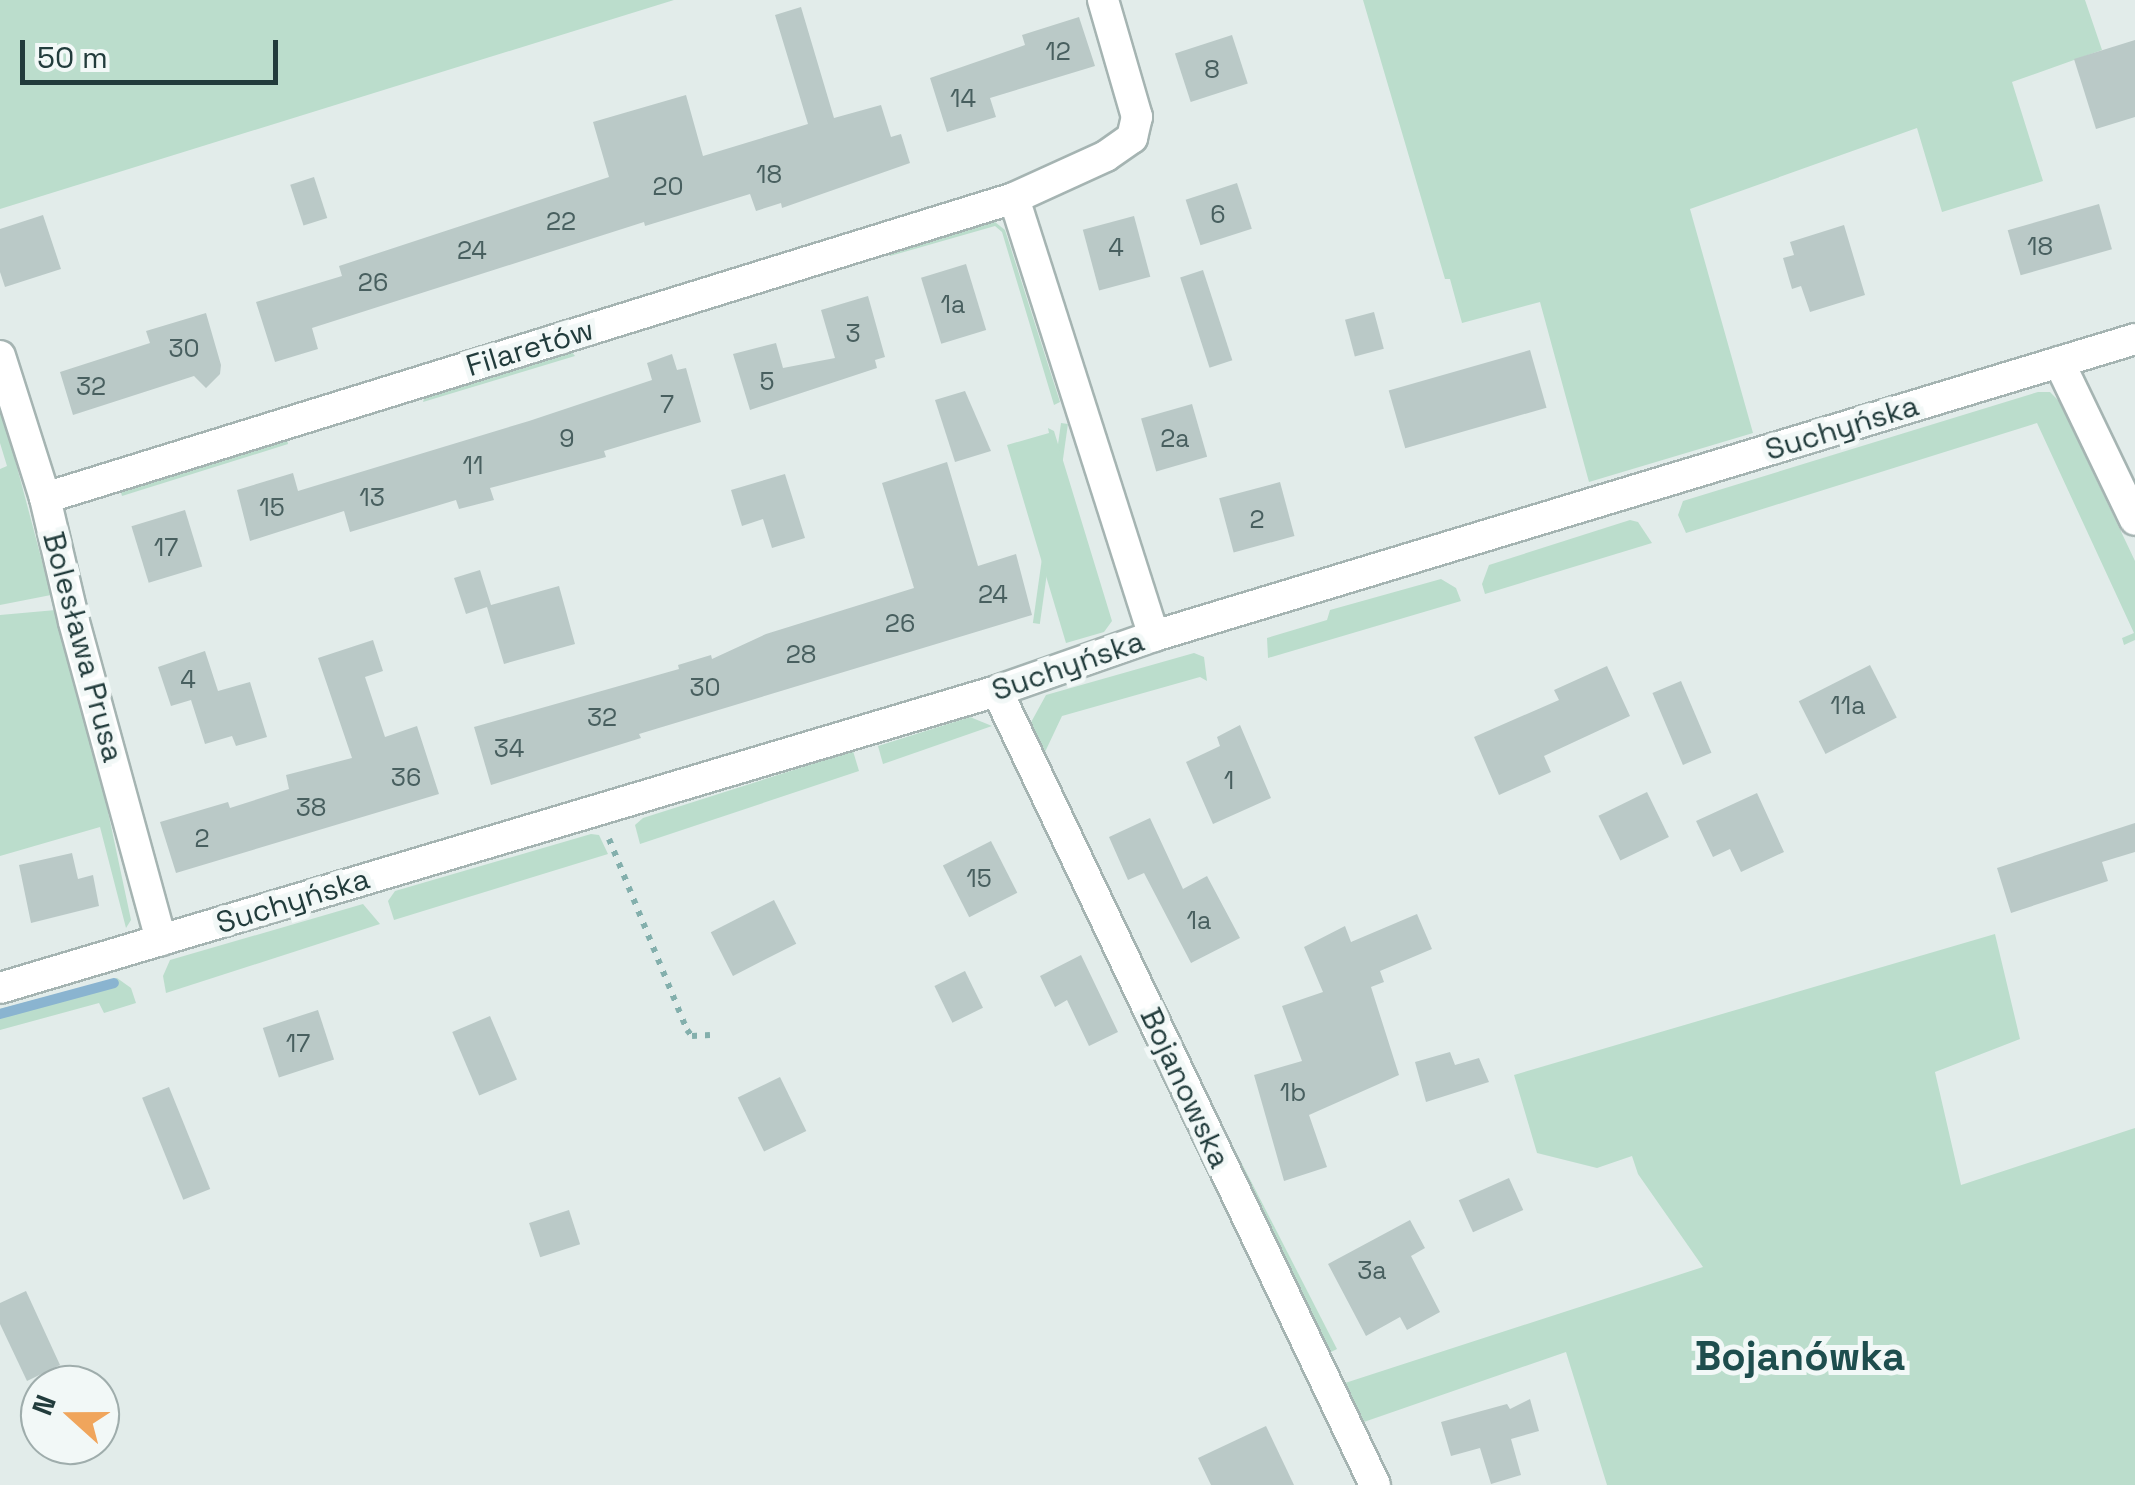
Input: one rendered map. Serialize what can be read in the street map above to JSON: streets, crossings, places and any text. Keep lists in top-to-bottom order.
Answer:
{
  "streets": {
    "street": [
      "Filaretów",
      "Suchyńska",
      "Bolesława Prusa",
      "Bojanowska"
    ]
  },
  "crossings": [
    ["Filaretów", "Bolesława Prusa"],
    ["Suchyńska", "Bolesława Prusa"],
    ["Suchyńska", "Bojanowska"]
  ],
  "districts": ["Bojanówka"],
  "house_numbers": [
    "12",
    "8",
    "14",
    "18",
    "20",
    "6",
    "22",
    "18",
    "4",
    "24",
    "26",
    "1a",
    "3",
    "30",
    "5",
    "32",
    "7",
    "9",
    "2a",
    "11",
    "13",
    "15",
    "2",
    "17",
    "24",
    "26",
    "28",
    "4",
    "30",
    "11a",
    "32",
    "34",
    "36",
    "1",
    "38",
    "2",
    "15",
    "1a",
    "17",
    "1b",
    "3a"
  ],
  "scale_bar": "50 m",
  "north": "left"
}
